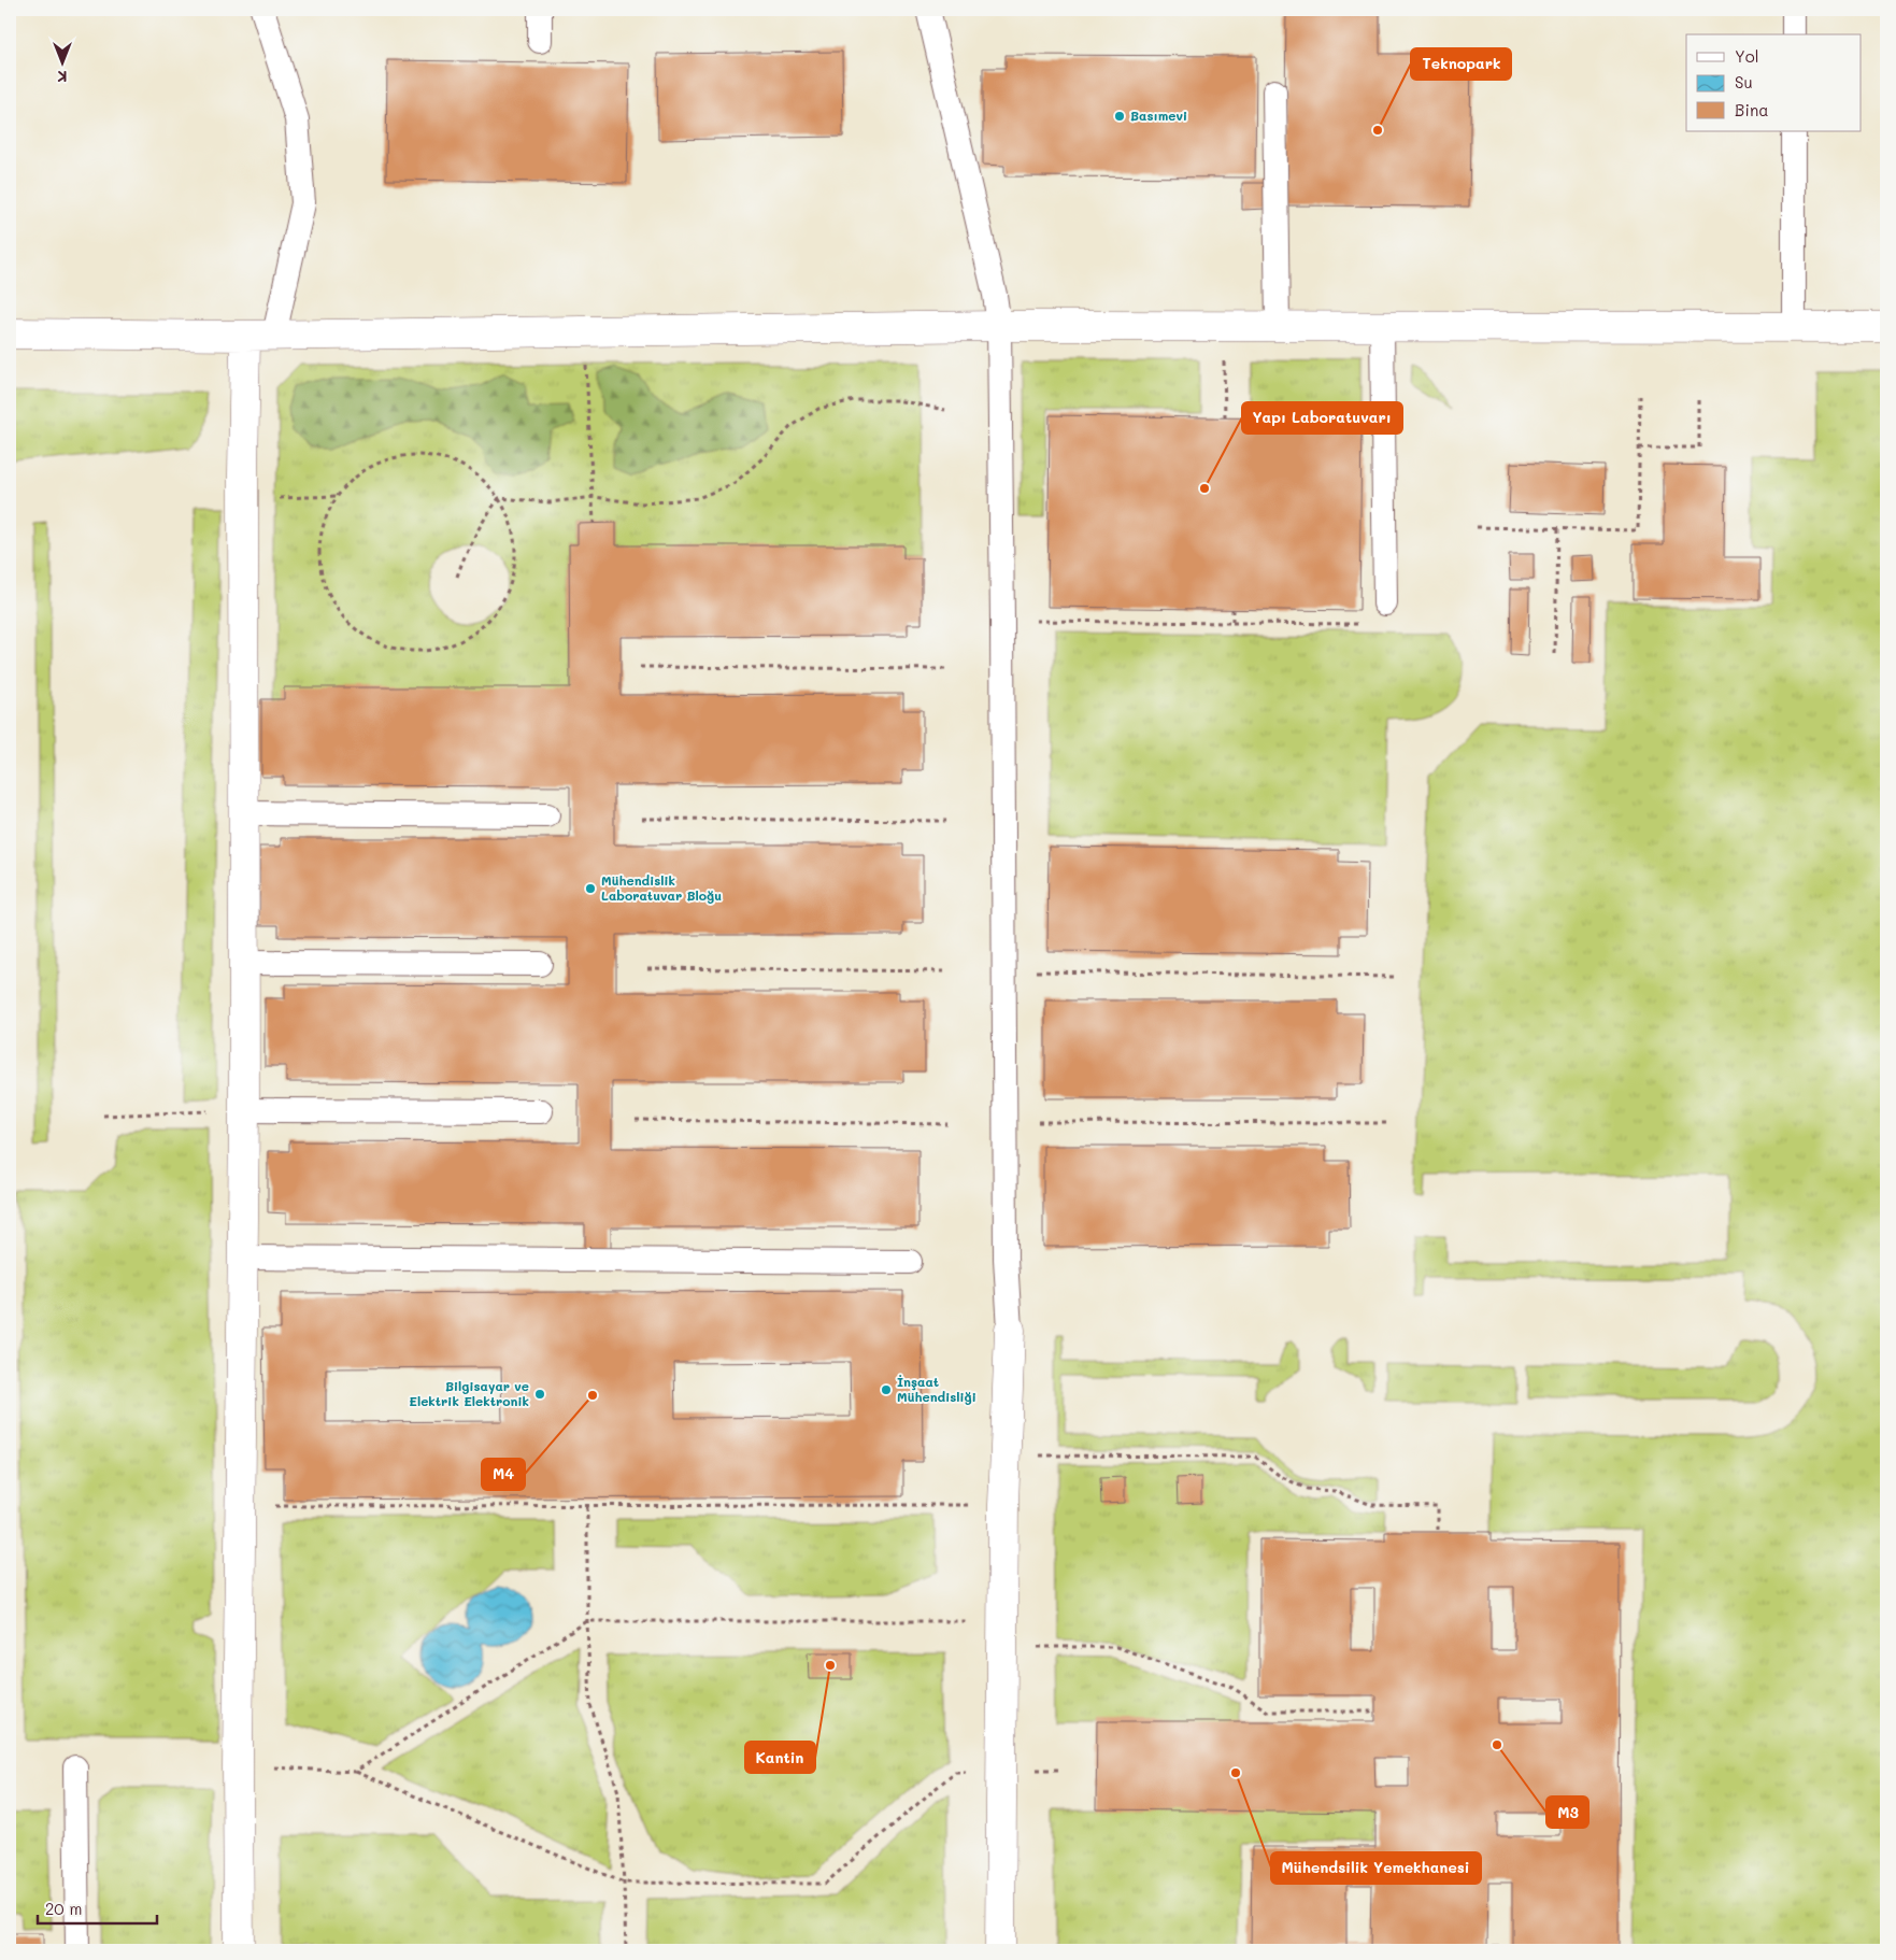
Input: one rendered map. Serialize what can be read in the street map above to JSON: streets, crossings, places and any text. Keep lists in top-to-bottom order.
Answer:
{
  "places": [
    "Basımevi",
    "Teknopark",
    "Yapı Laboratuvarı",
    "Mühendislik Laboratuvar Bloğu",
    "İnşaat Mühendisliği",
    "Bilgisayar ve Elektrik Elektronik",
    "M4",
    "Kantin",
    "M3",
    "Mühendsilik Yemekhanesi"
  ],
  "legend": ["Yol", "Su", "Bina"],
  "scale_bar": "20 m",
  "north": "bottom"
}
